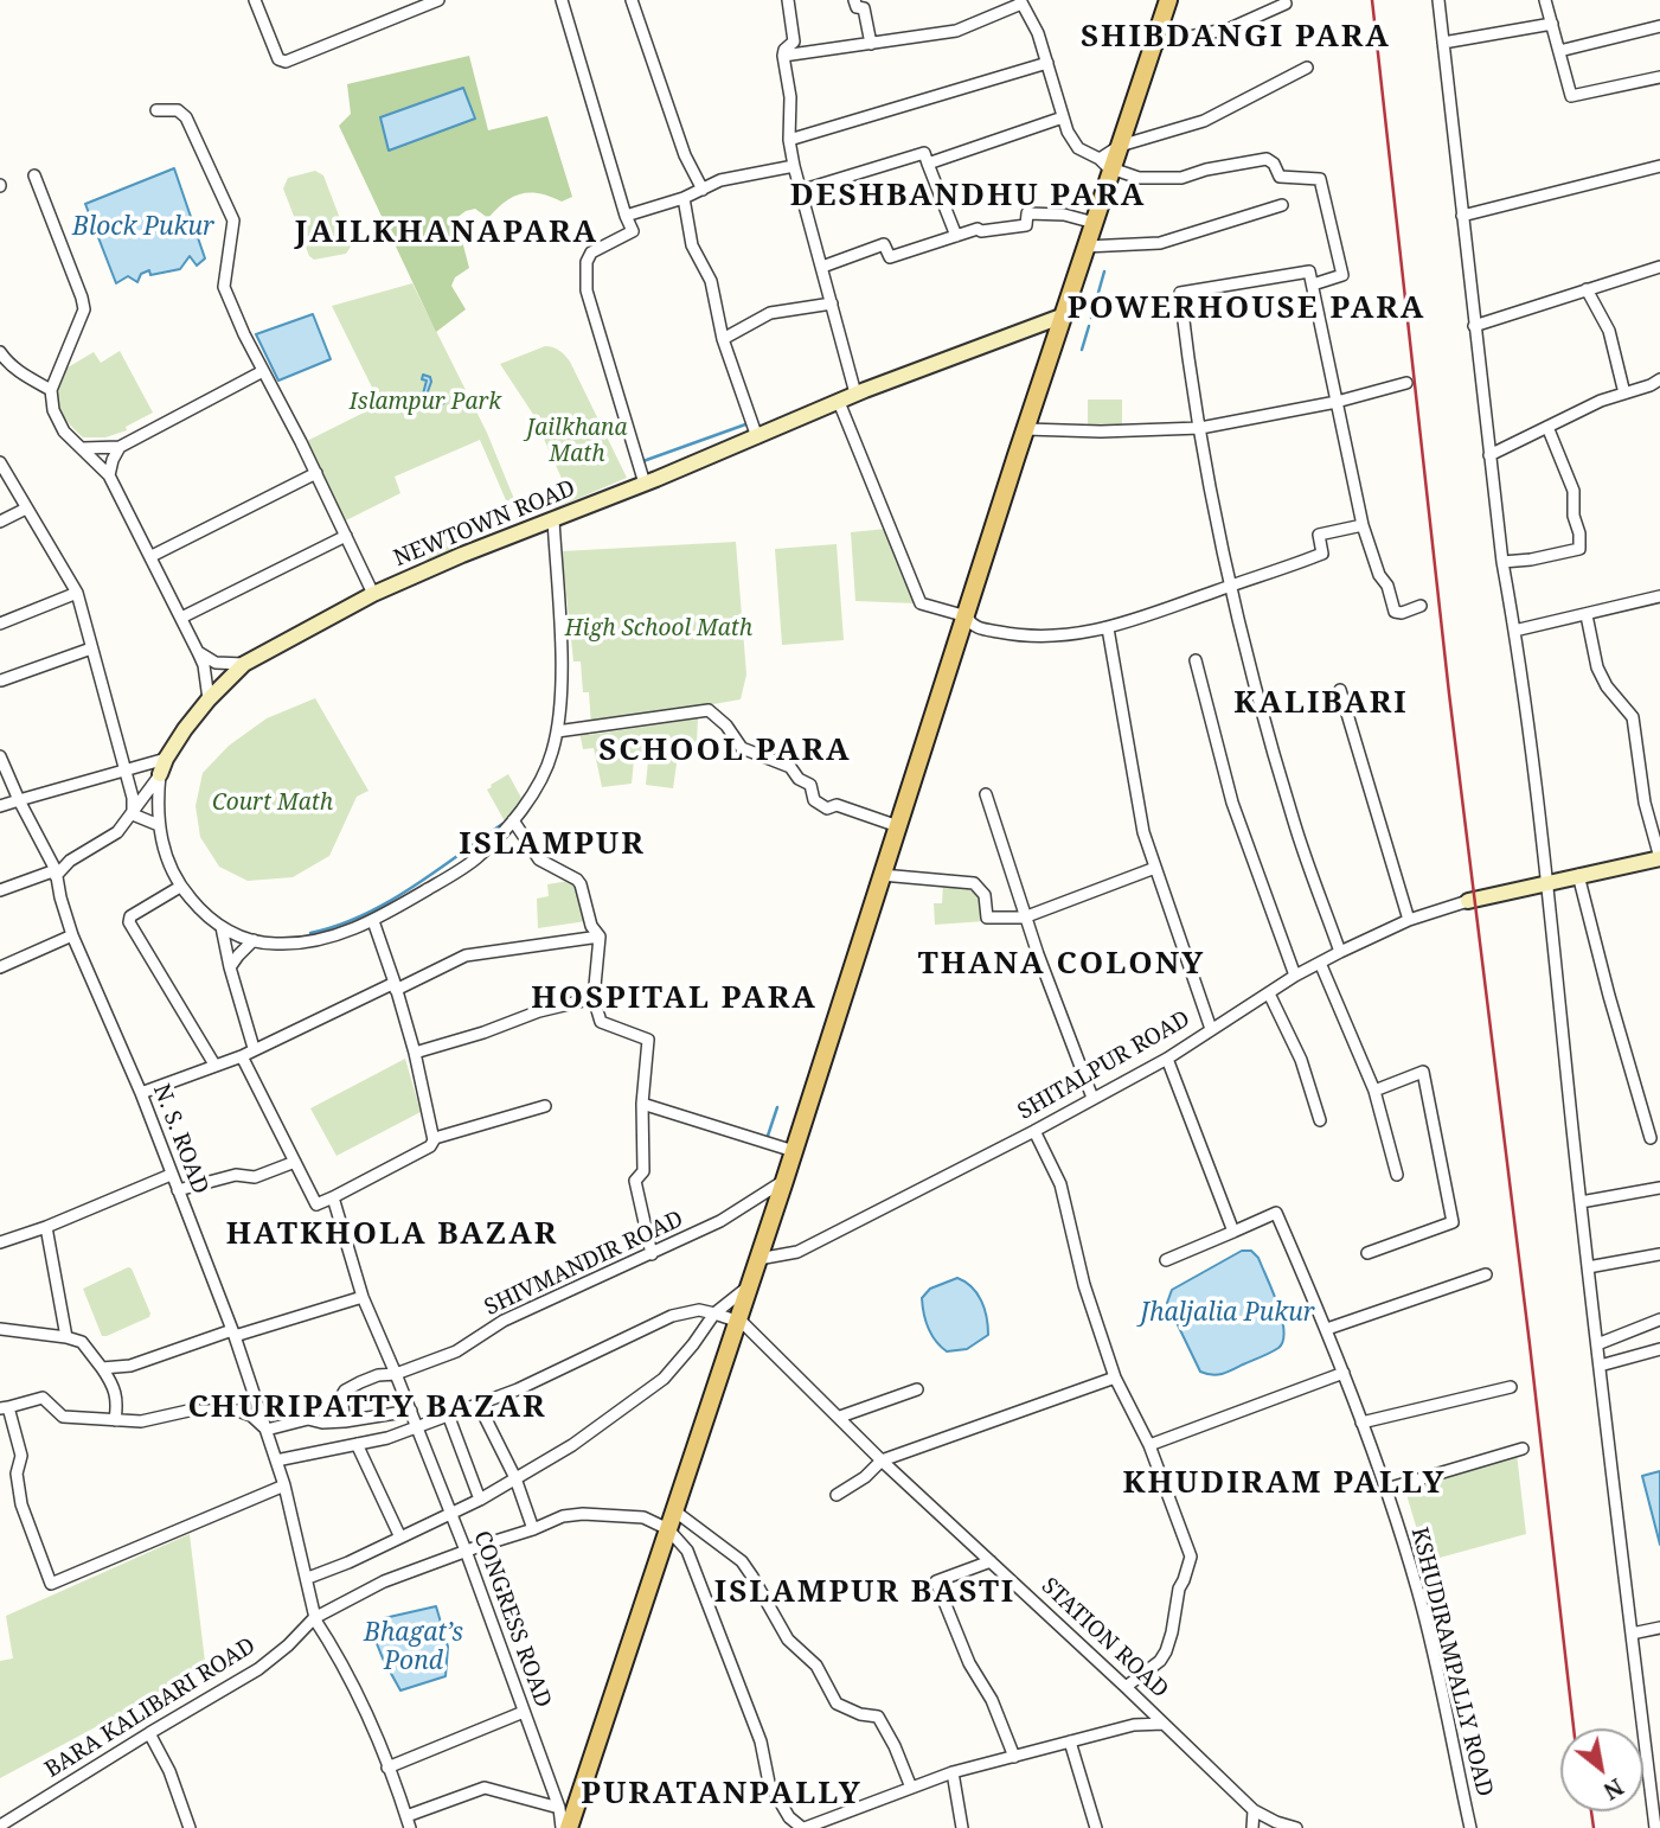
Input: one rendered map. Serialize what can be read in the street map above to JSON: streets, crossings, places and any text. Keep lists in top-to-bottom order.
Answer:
{
  "streets": {
    "street": [
      "NEWTOWN ROAD",
      "SHITALPUR ROAD",
      "N. S. ROAD",
      "SHIVMANDIR ROAD",
      "CONGRESS ROAD",
      "STATION ROAD",
      "KSHUDIRAMPALLY ROAD",
      "BARA KALIBARI ROAD"
    ]
  },
  "crossings": [
    ["N. S. ROAD", "BARA KALIBARI ROAD"],
    ["SHIVMANDIR ROAD", "CONGRESS ROAD"],
    ["CONGRESS ROAD", "BARA KALIBARI ROAD"]
  ],
  "districts": [
    "SHIBDANGI PARA",
    "DESHBANDHU PARA",
    "JAILKHANAPARA",
    "POWERHOUSE PARA",
    "KALIBARI",
    "SCHOOL PARA",
    "ISLAMPUR",
    "THANA COLONY",
    "HOSPITAL PARA",
    "HATKHOLA BAZAR",
    "CHURIPATTY BAZAR",
    "KHUDIRAM PALLY",
    "ISLAMPUR BASTI",
    "PURATANPALLY"
  ],
  "water": ["Block Pukur", "Jhaljalia Pukur", "Bhagat’s Pond"],
  "parks": [
    "Islampur Park",
    "Jailkhana Math",
    "High School Math",
    "Court Math"
  ],
  "north": "bottom right"
}
